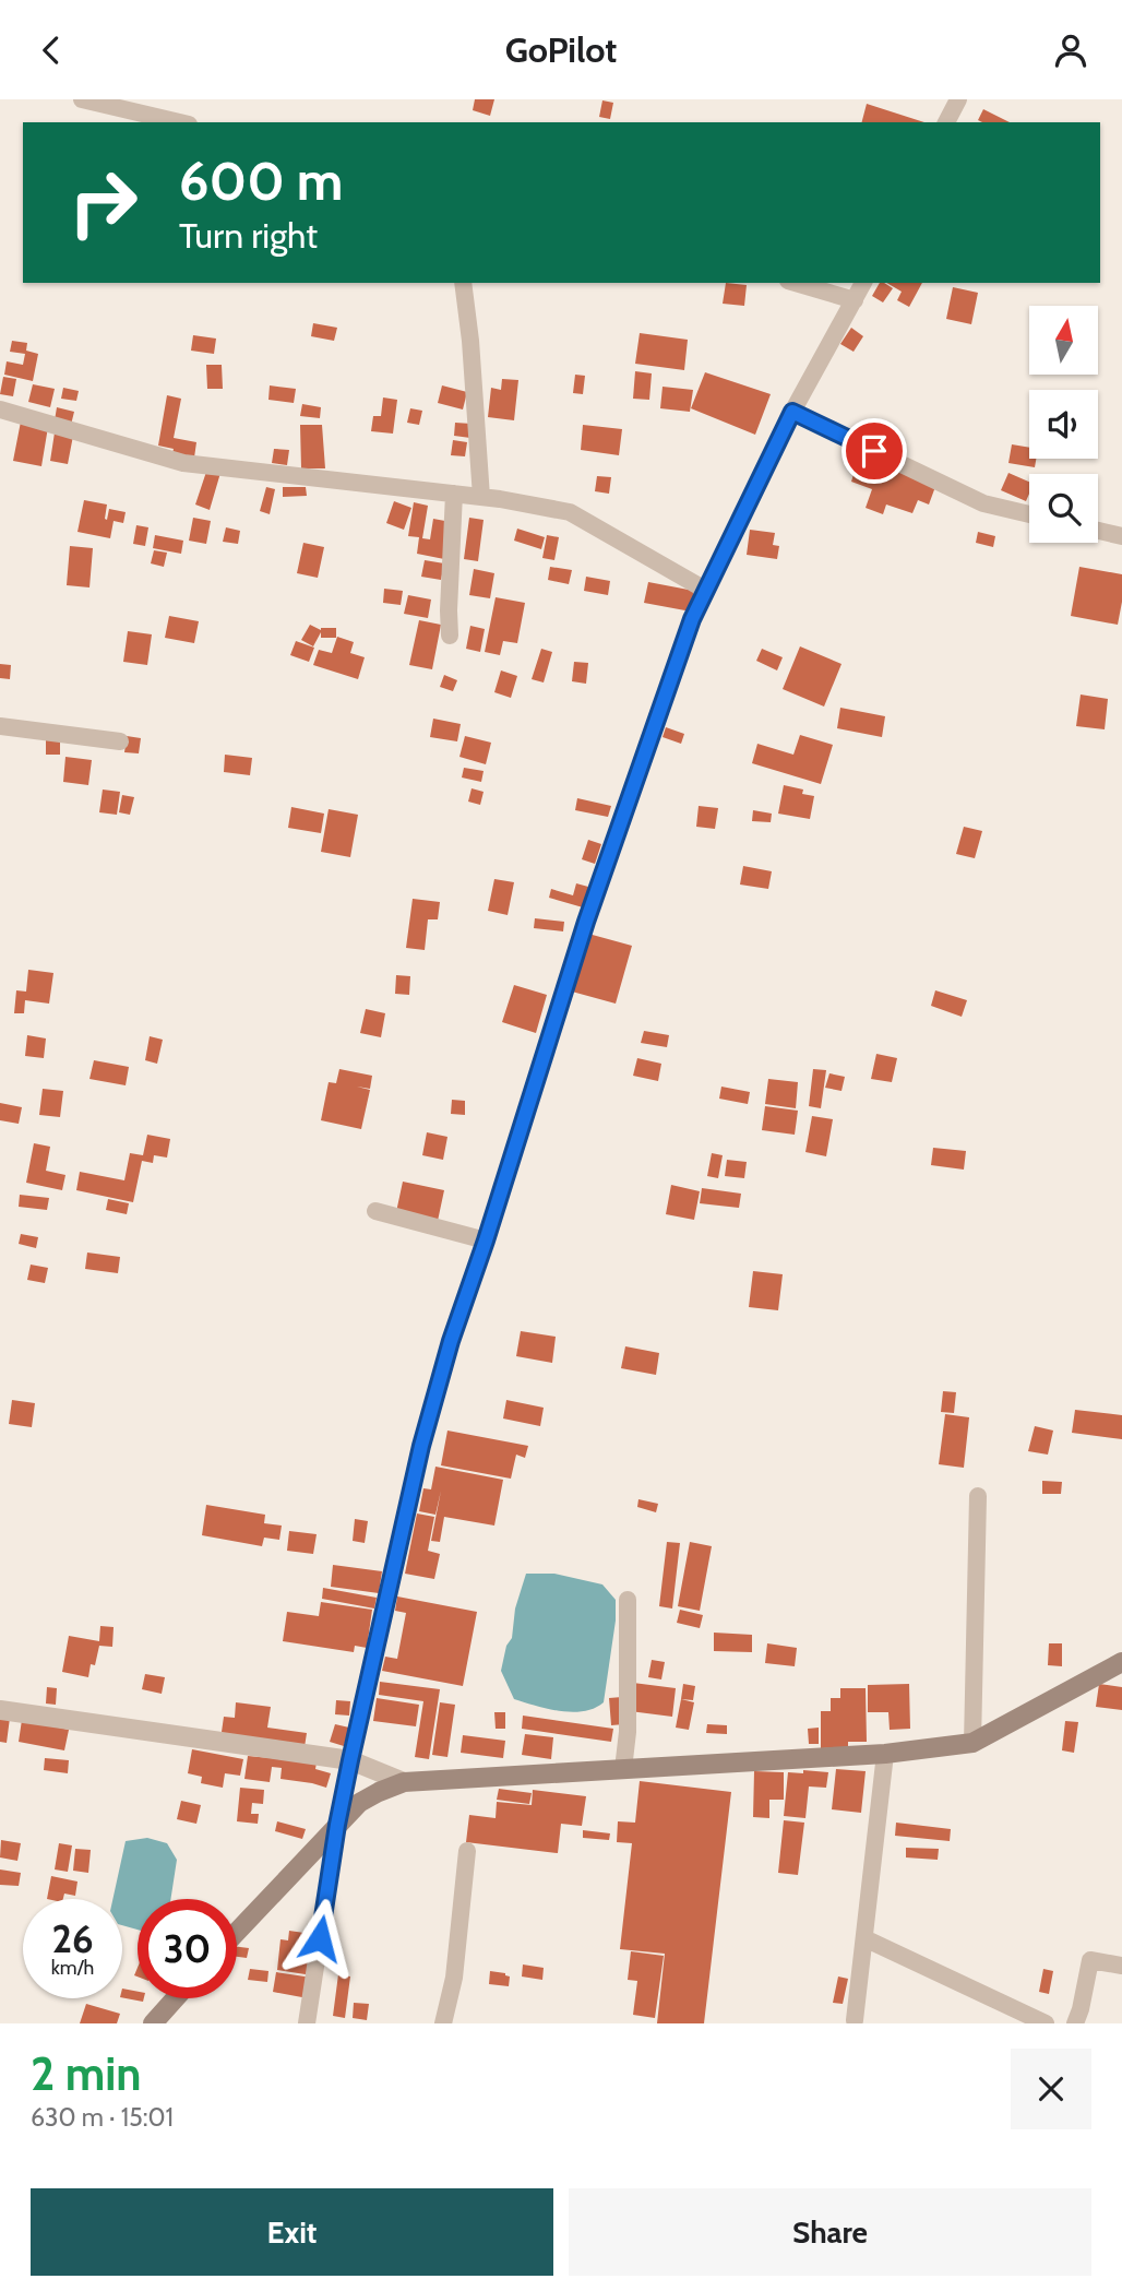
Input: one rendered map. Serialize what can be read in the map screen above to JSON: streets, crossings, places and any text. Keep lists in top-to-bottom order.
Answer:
{
  "north": "top",
  "page": {
    "header": "GoPilot",
    "turn": ["600 m", "Turn right"],
    "speed": "26 km/h",
    "limit": "30",
    "heading": ["2 min", "630 m · 15:01"],
    "buttons": ["Exit", "Share"]
  }
}
